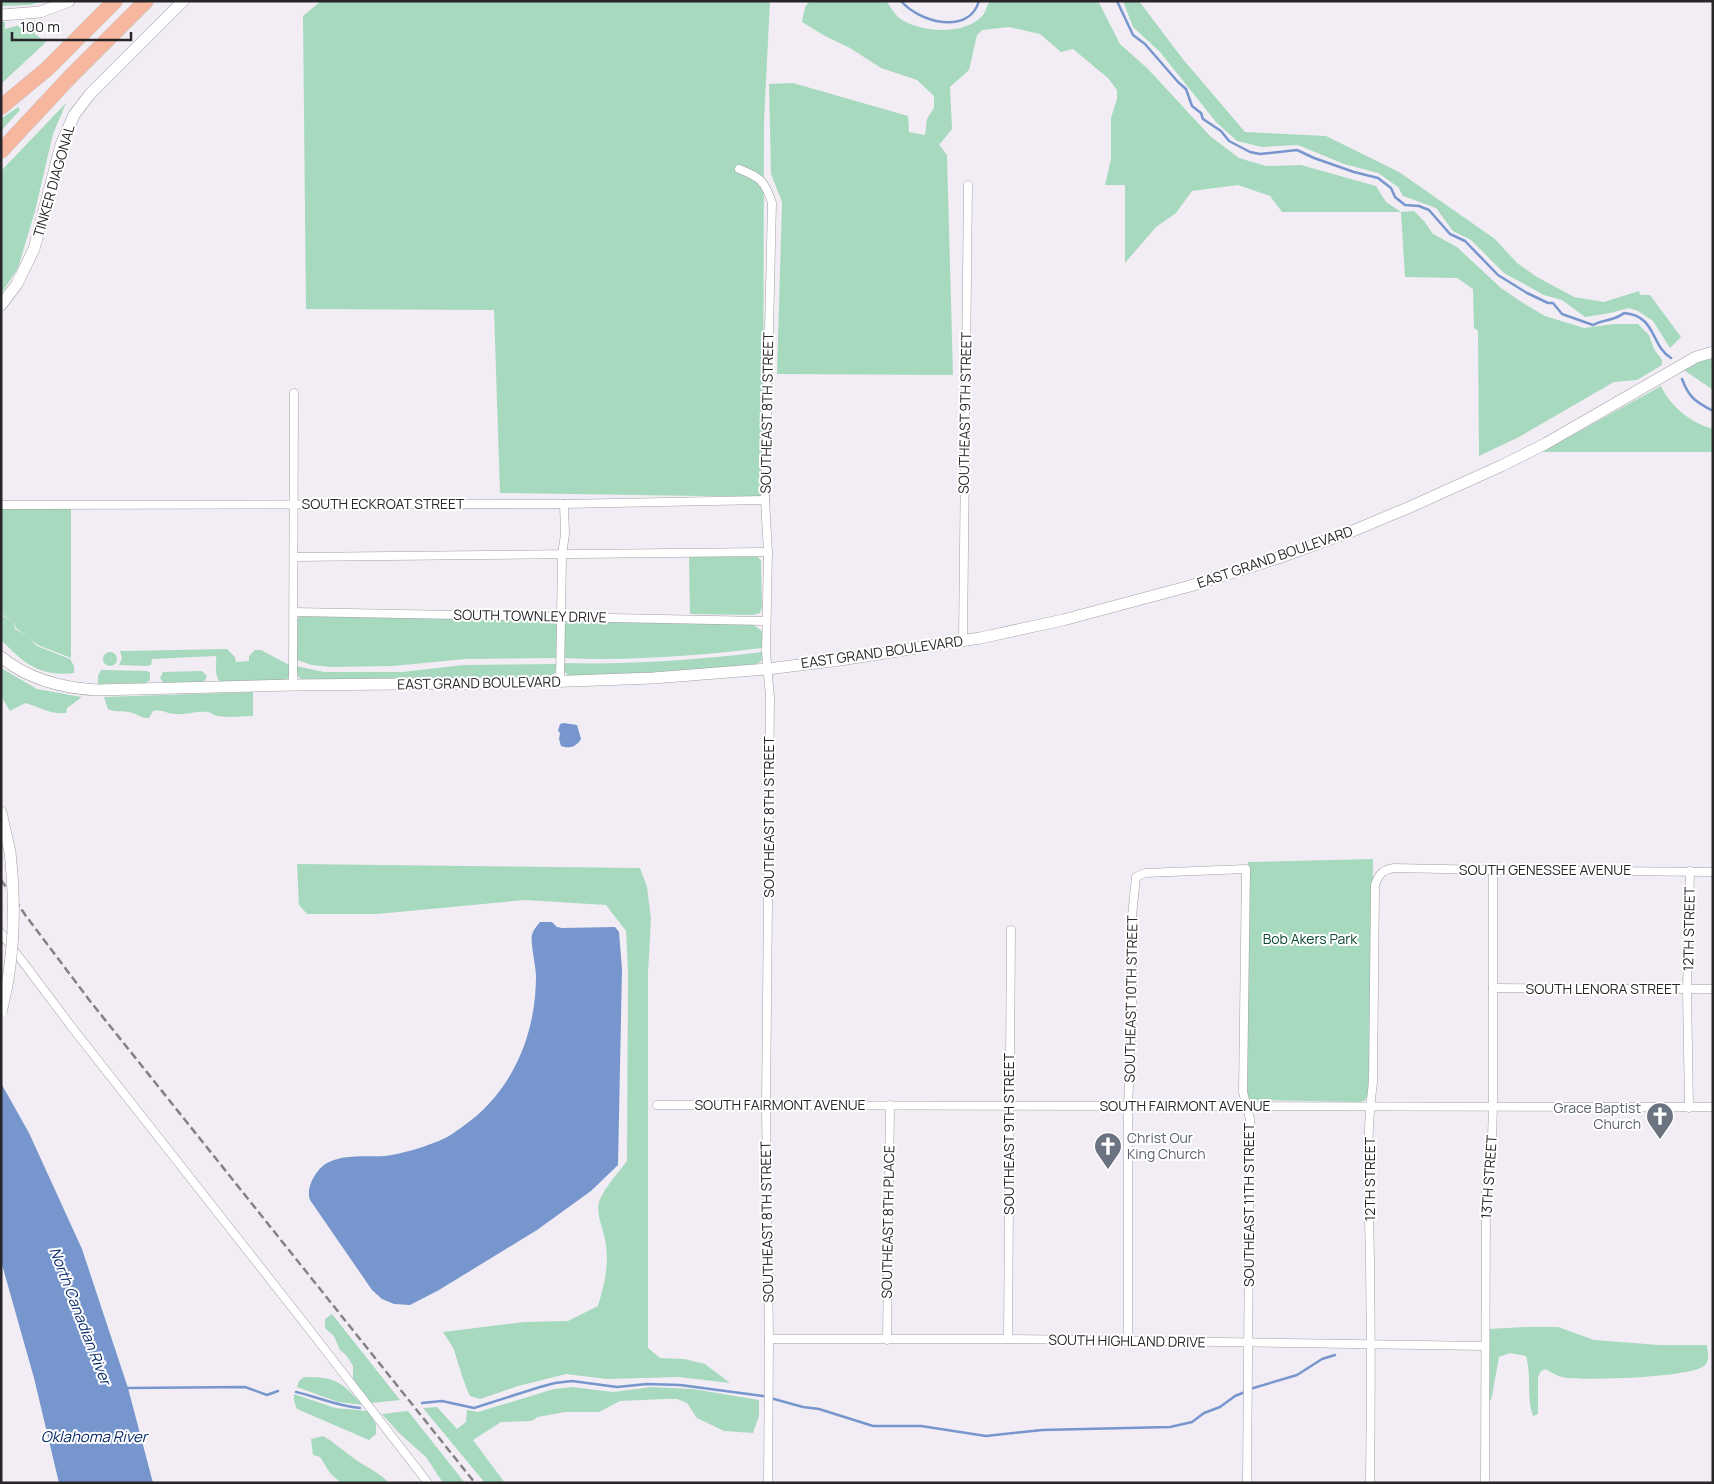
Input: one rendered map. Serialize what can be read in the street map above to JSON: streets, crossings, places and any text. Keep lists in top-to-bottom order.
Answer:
{
  "streets": {
    "street": [
      "TINKER DIAGONAL",
      "SOUTHEAST 8TH STREET",
      "SOUTHEAST 9TH STREET",
      "SOUTH ECKROAT STREET",
      "EAST GRAND BOULEVARD",
      "SOUTH TOWNLEY DRIVE",
      "SOUTH GENESSEE AVENUE",
      "12TH STREET",
      "SOUTH LENORA STREET",
      "SOUTHEAST 10TH STREET",
      "SOUTH FAIRMONT AVENUE",
      "13TH STREET",
      "SOUTHEAST 11TH STREET",
      "SOUTHEAST 8TH PLACE",
      "SOUTH HIGHLAND DRIVE"
    ]
  },
  "crossings": [
    ["SOUTHEAST 8TH STREET", "SOUTH ECKROAT STREET"],
    ["SOUTHEAST 8TH STREET", "EAST GRAND BOULEVARD"],
    ["SOUTHEAST 8TH STREET", "SOUTH TOWNLEY DRIVE"],
    ["SOUTHEAST 8TH STREET", "SOUTH FAIRMONT AVENUE"],
    ["SOUTHEAST 8TH STREET", "SOUTH HIGHLAND DRIVE"],
    ["SOUTHEAST 9TH STREET", "EAST GRAND BOULEVARD"],
    ["SOUTHEAST 9TH STREET", "SOUTH FAIRMONT AVENUE"],
    ["SOUTHEAST 9TH STREET", "SOUTH HIGHLAND DRIVE"],
    ["SOUTH GENESSEE AVENUE", "12TH STREET"],
    ["SOUTH GENESSEE AVENUE", "13TH STREET"],
    ["12TH STREET", "SOUTH LENORA STREET"],
    ["12TH STREET", "SOUTH FAIRMONT AVENUE"],
    ["12TH STREET", "SOUTH HIGHLAND DRIVE"],
    ["SOUTH LENORA STREET", "13TH STREET"],
    ["SOUTHEAST 10TH STREET", "SOUTH FAIRMONT AVENUE"],
    ["SOUTHEAST 10TH STREET", "SOUTHEAST 11TH STREET"],
    ["SOUTHEAST 10TH STREET", "SOUTH HIGHLAND DRIVE"],
    ["SOUTH FAIRMONT AVENUE", "13TH STREET"],
    ["SOUTH FAIRMONT AVENUE", "SOUTHEAST 11TH STREET"],
    ["SOUTH FAIRMONT AVENUE", "SOUTHEAST 8TH PLACE"],
    ["13TH STREET", "SOUTH HIGHLAND DRIVE"],
    ["SOUTHEAST 11TH STREET", "SOUTH HIGHLAND DRIVE"],
    ["SOUTHEAST 8TH PLACE", "SOUTH HIGHLAND DRIVE"]
  ],
  "water": ["North Canadian River", "Oklahoma River"],
  "parks": ["Bob Akers Park"],
  "places": {
    "church": ["Grace Baptist Church", "Christ Our King Church"]
  },
  "scale_bar": "100 m"
}
